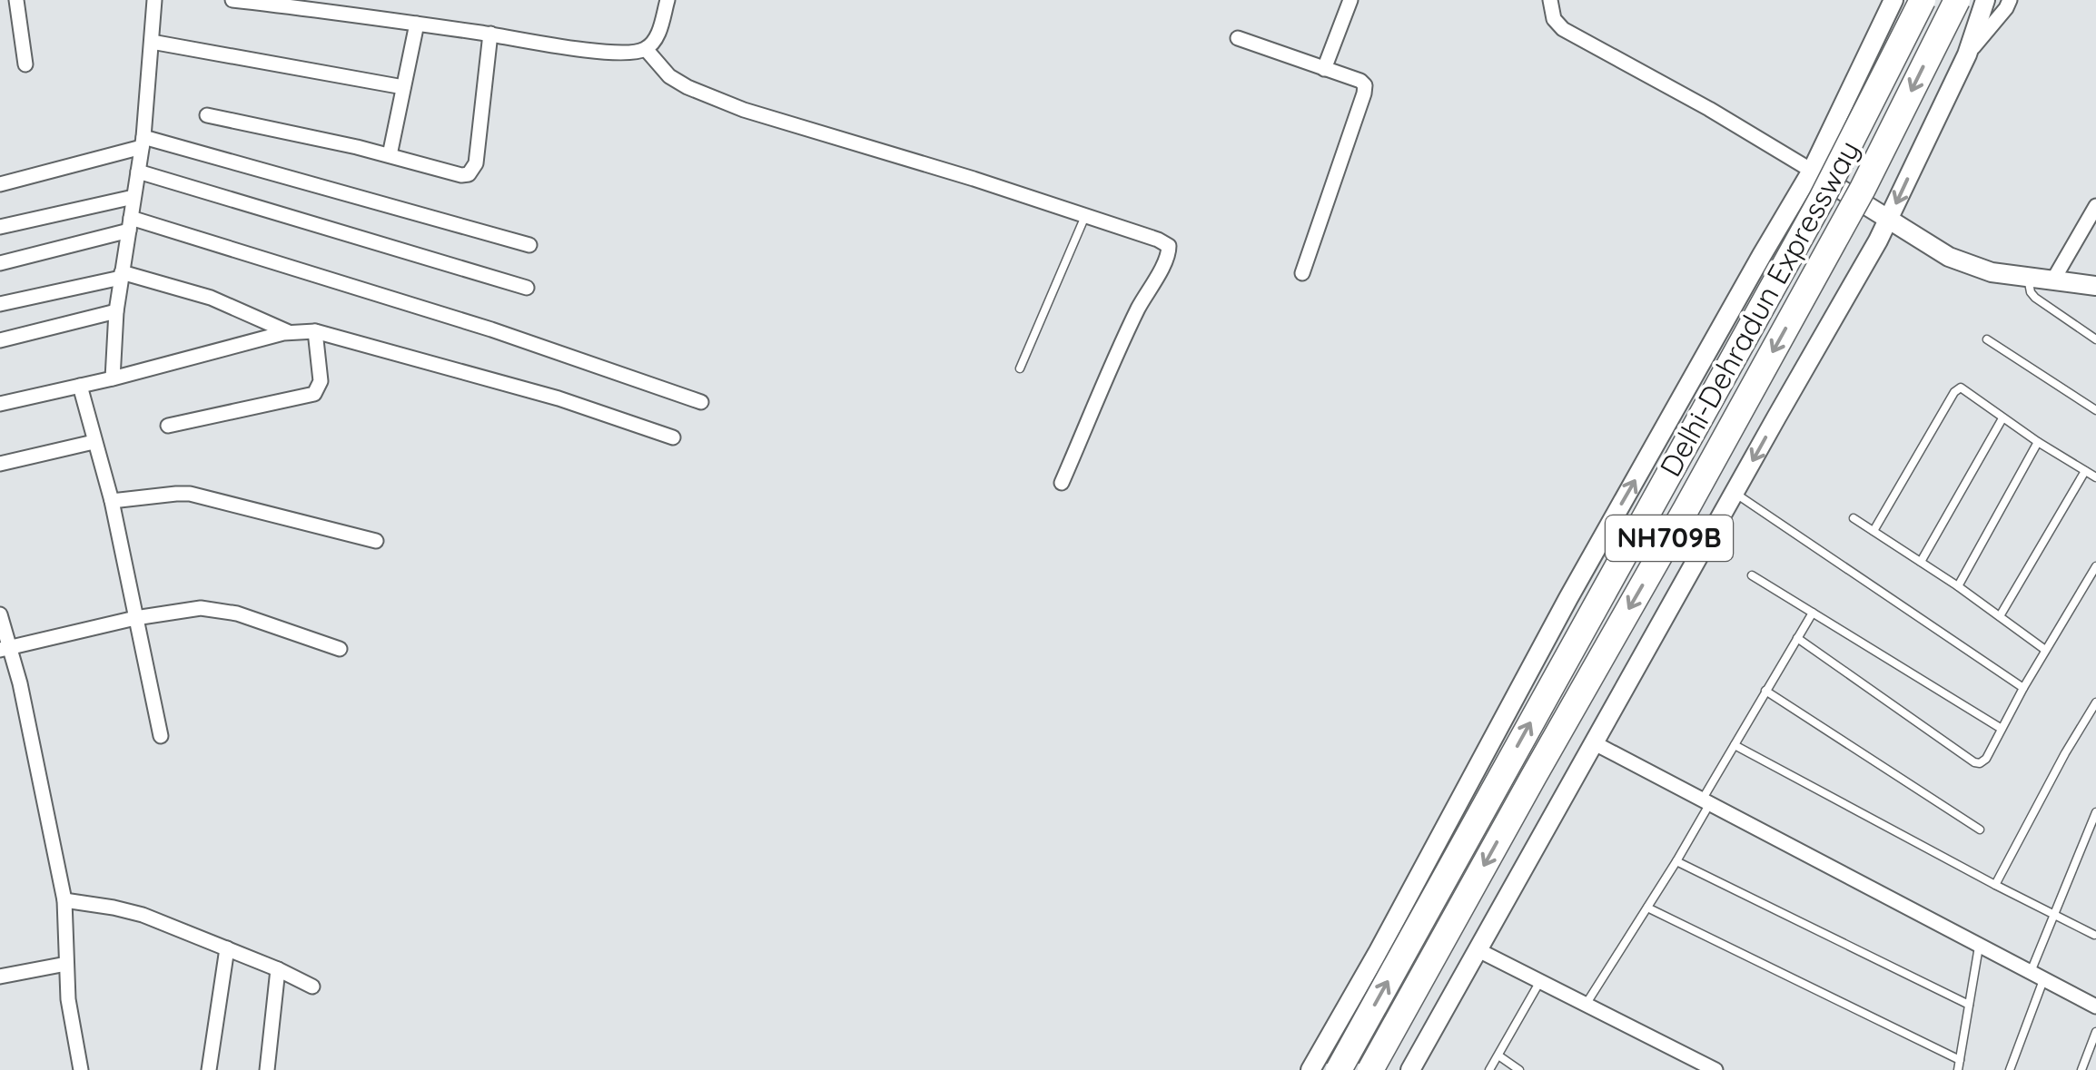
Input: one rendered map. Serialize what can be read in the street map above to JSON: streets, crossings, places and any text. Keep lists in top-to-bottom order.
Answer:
{
  "streets": {
    "highway": ["Delhi-Dehradun Expressway", "NH709B"]
  }
}
